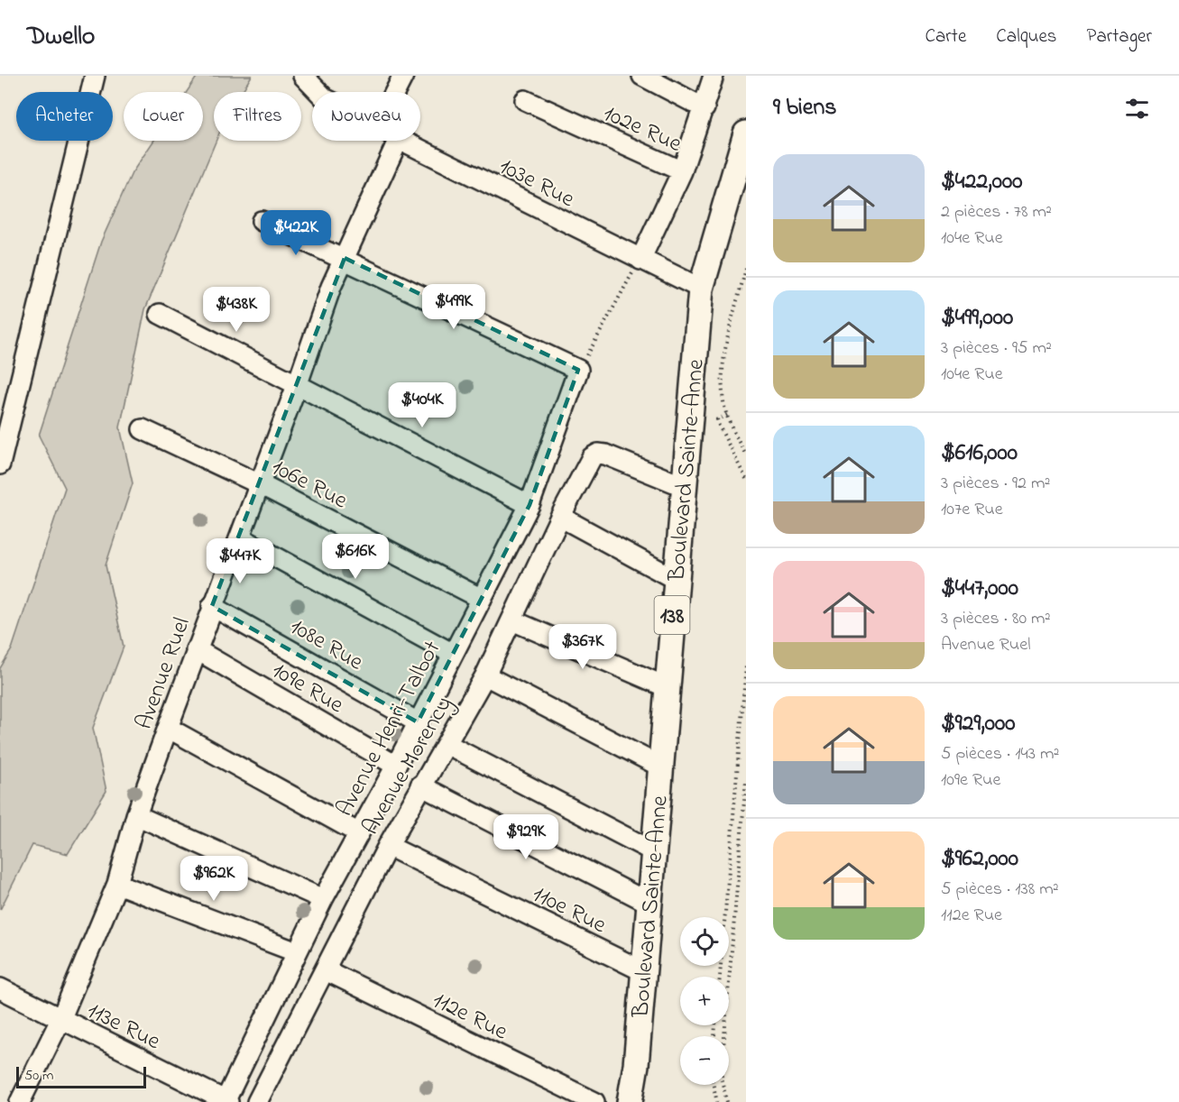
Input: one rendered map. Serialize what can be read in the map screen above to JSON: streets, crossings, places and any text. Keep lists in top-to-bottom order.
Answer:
{
  "streets": {
    "main road": ["Boulevard Sainte-Anne", "138"],
    "street": [
      "102e Rue",
      "103e Rue",
      "106e Rue",
      "108e Rue",
      "Avenue Ruel",
      "109e Rue",
      "Avenue Henri-Talbot",
      "Avenue Morency",
      "110e Rue",
      "112e Rue",
      "113e Rue"
    ]
  },
  "crossings": [
    ["103e Rue", "Boulevard Sainte-Anne"],
    ["Boulevard Sainte-Anne", "Avenue Morency"],
    ["Boulevard Sainte-Anne", "110e Rue"],
    ["106e Rue", "Avenue Ruel"],
    ["106e Rue", "Avenue Henri-Talbot"],
    ["108e Rue", "Avenue Ruel"],
    ["108e Rue", "Avenue Henri-Talbot"],
    ["Avenue Ruel", "109e Rue"],
    ["Avenue Ruel", "113e Rue"],
    ["109e Rue", "Avenue Henri-Talbot"],
    ["Avenue Henri-Talbot", "113e Rue"],
    ["Avenue Morency", "110e Rue"],
    ["Avenue Morency", "112e Rue"]
  ],
  "scale_bar": "50 m",
  "page": {
    "header": "Dwello",
    "nav": ["Carte", "Calques", "Partager"],
    "heading": "9 biens",
    "chip": [
      "Acheter",
      "Louer",
      "Filtres",
      "Nouveau"
    ],
    "list": [
      {
        "name": "$422,000",
        "note": "2 pièces · 78 m² · 104e Rue"
      },
      {
        "name": "$499,000",
        "note": "3 pièces · 95 m² · 104e Rue"
      },
      {
        "name": "$616,000",
        "note": "3 pièces · 92 m² · 107e Rue"
      },
      {
        "name": "$447,000",
        "note": "3 pièces · 80 m² · Avenue Ruel"
      },
      {
        "name": "$929,000",
        "note": "5 pièces · 143 m² · 109e Rue"
      },
      {
        "name": "$962,000",
        "note": "5 pièces · 138 m² · 112e Rue"
      }
    ],
    "price": [
      "$422K",
      "$499K",
      "$438K",
      "$404K",
      "$616K",
      "$447K",
      "$367K",
      "$929K",
      "$962K"
    ],
    "map_buttons": ["+", "−"],
    "scale": "50 m"
  }
}
